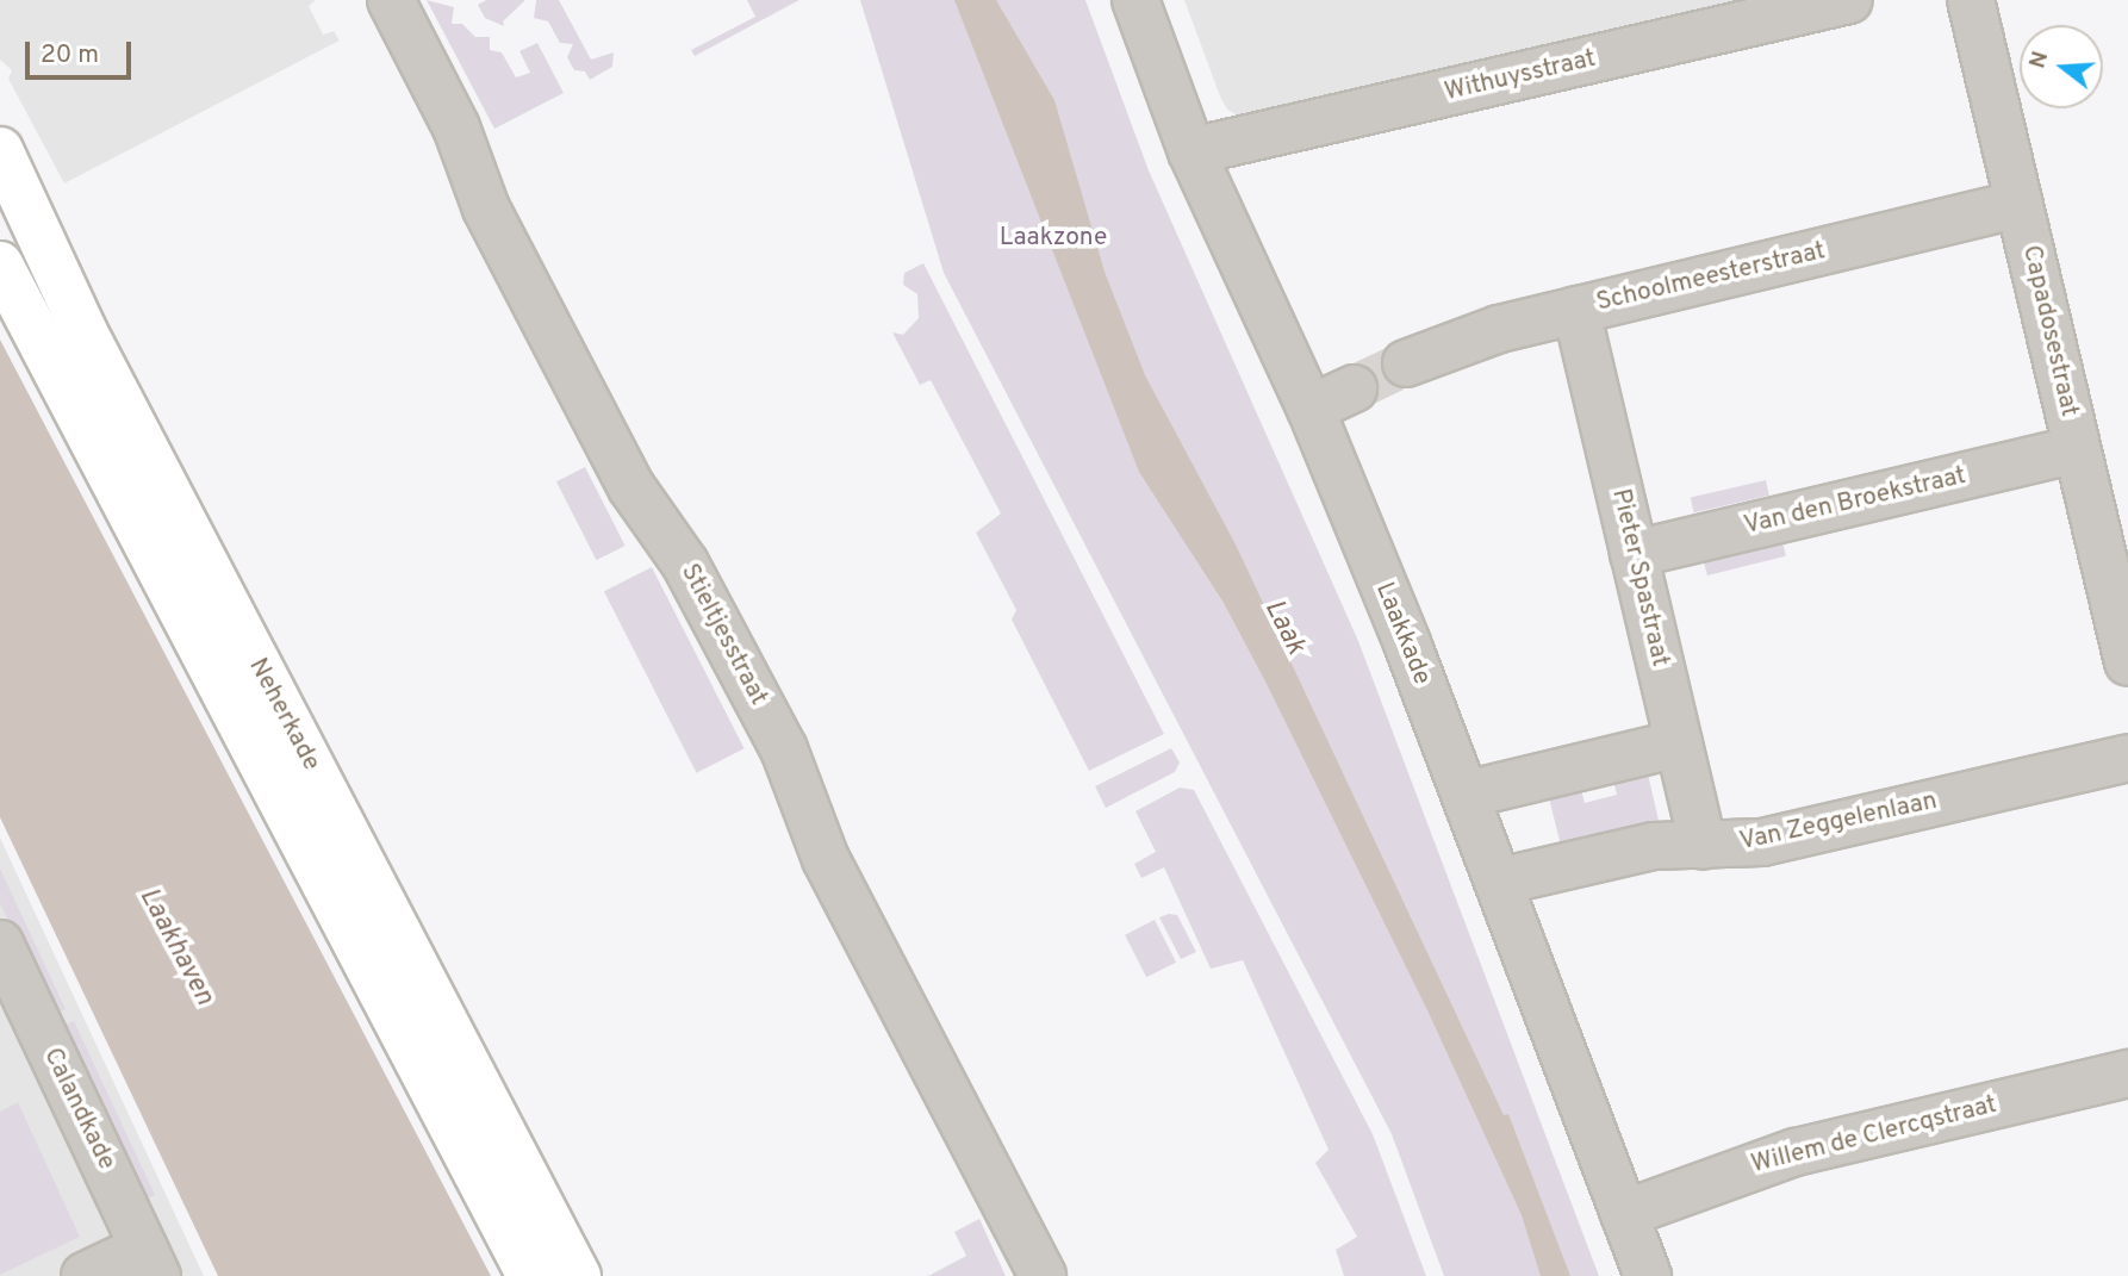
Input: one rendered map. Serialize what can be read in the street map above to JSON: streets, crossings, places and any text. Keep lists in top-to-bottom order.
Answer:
{
  "streets": {
    "main road": ["Neherkade"],
    "street": [
      "Withuysstraat",
      "Schoolmeesterstraat",
      "Capadosestraat",
      "Van den Broekstraat",
      "Pieter Spastraat",
      "Laakkade",
      "Stieltjesstraat",
      "Van Zeggelenlaan",
      "Calandkade",
      "Willem de Clercqstraat"
    ]
  },
  "crossings": [
    ["Withuysstraat", "Laakkade"],
    ["Schoolmeesterstraat", "Capadosestraat"],
    ["Schoolmeesterstraat", "Pieter Spastraat"],
    ["Capadosestraat", "Van den Broekstraat"],
    ["Van den Broekstraat", "Pieter Spastraat"],
    ["Pieter Spastraat", "Van Zeggelenlaan"],
    ["Laakkade", "Van Zeggelenlaan"],
    ["Laakkade", "Willem de Clercqstraat"]
  ],
  "water": ["Laak", "Laakhaven"],
  "parks": ["Laakzone"],
  "scale_bar": "20 m",
  "north": "left"
}
